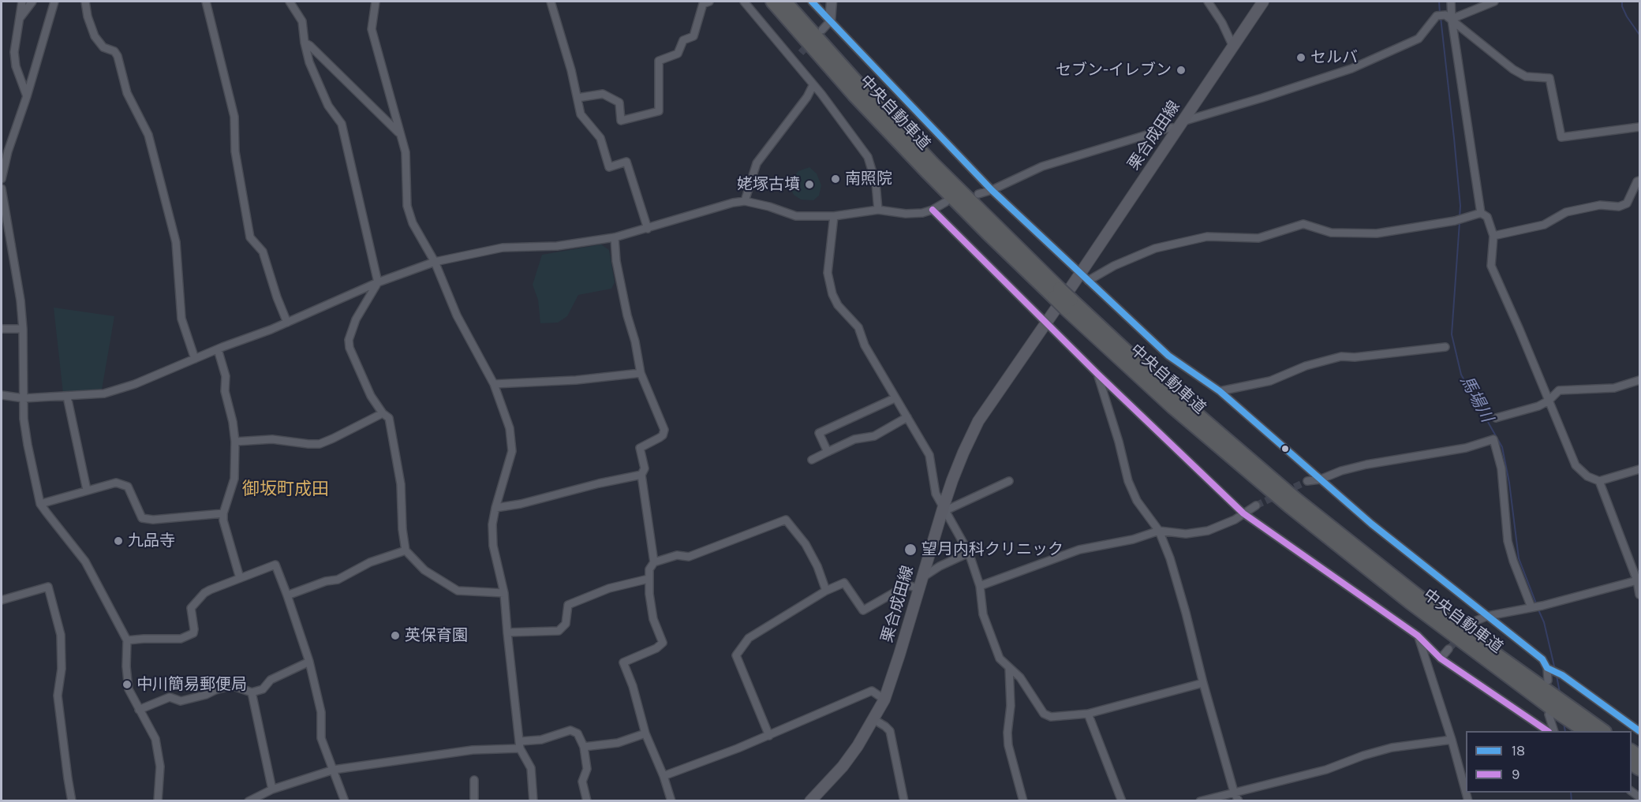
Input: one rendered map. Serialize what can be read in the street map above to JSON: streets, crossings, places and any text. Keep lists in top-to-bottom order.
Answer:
{
  "streets": {
    "highway": ["中央自動車道"],
    "main road": ["栗合成田線"]
  },
  "crossings": [
    ["中央自動車道", "栗合成田線"]
  ],
  "districts": ["御坂町成田"],
  "water": ["馬場川"],
  "places": [
    "セルバ",
    "セブン-イレブン",
    "南照院",
    "姥塚古墳",
    "九品寺",
    "望月内科クリニック",
    "英保育園",
    "中川簡易郵便局"
  ],
  "lines": ["transit line 18", "transit line 9"],
  "legend": ["18", "9"]
}
